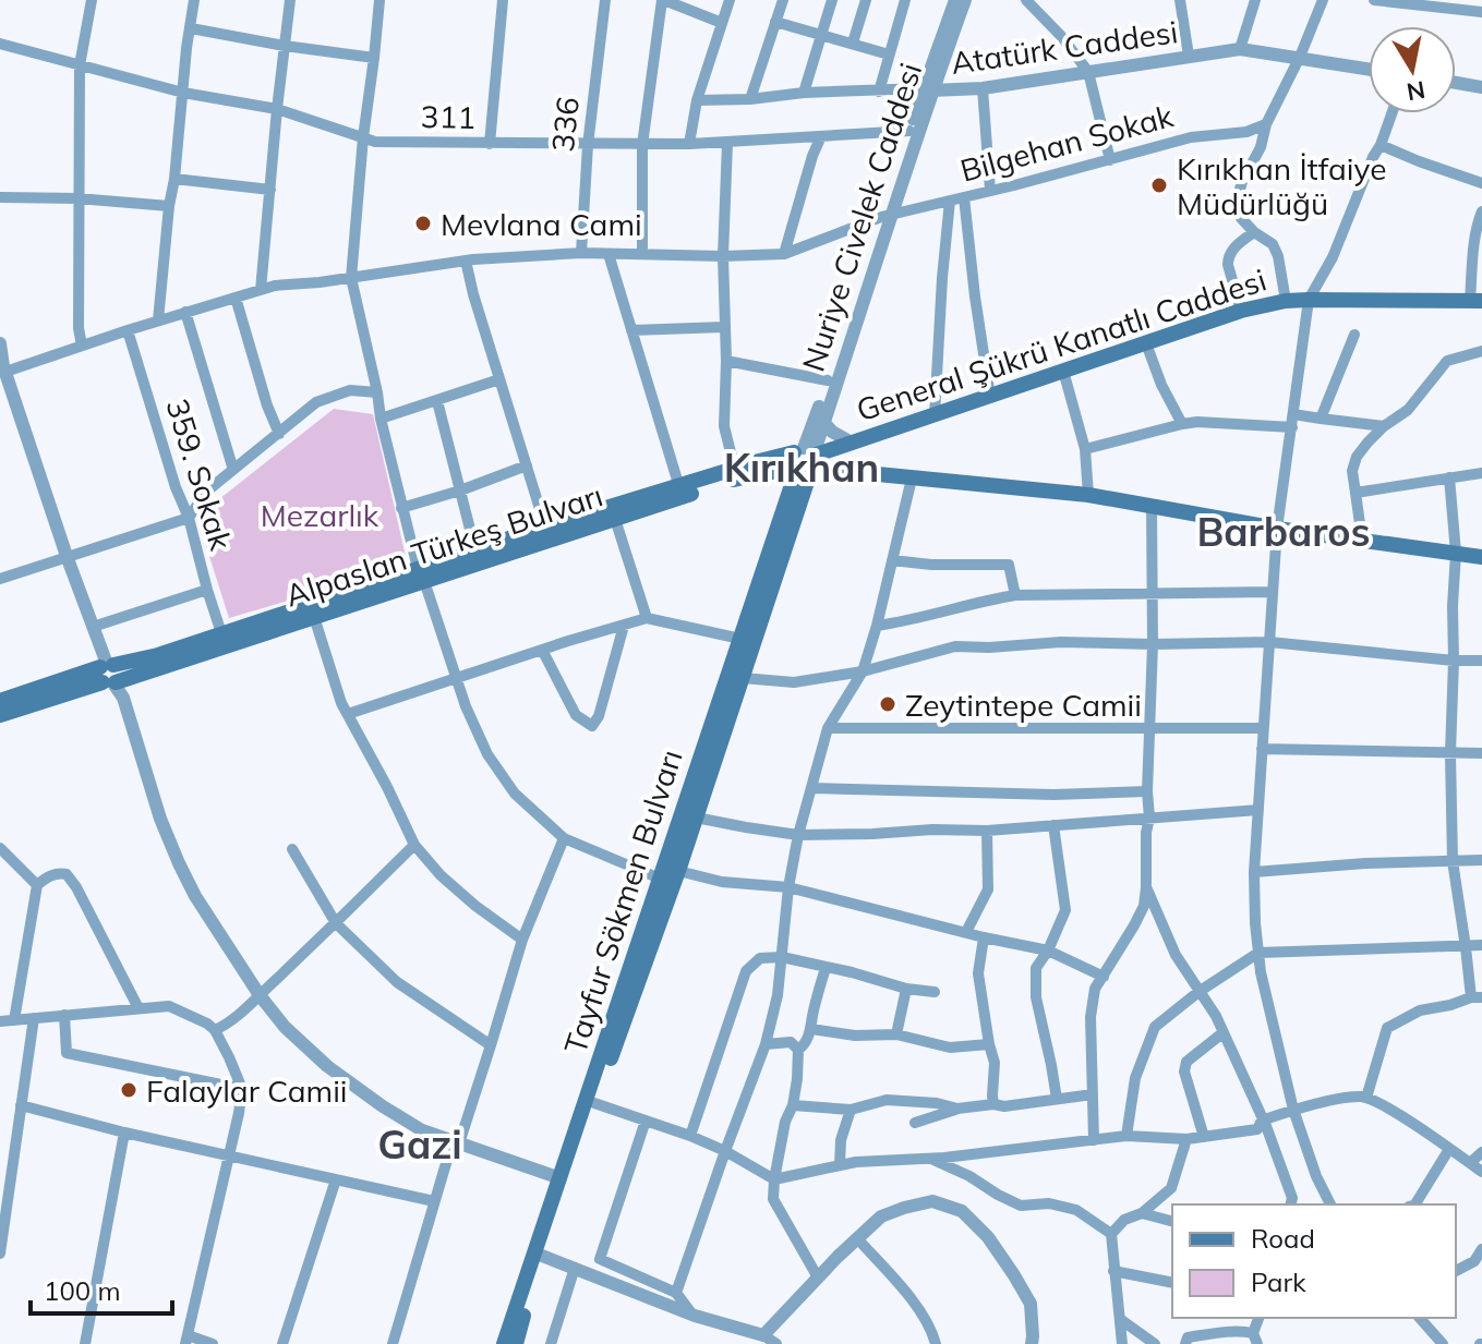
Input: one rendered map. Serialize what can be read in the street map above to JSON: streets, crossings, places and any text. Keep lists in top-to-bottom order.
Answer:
{
  "streets": {
    "main road": [
      "Nuriye Civelek Caddesi",
      "General Şükrü Kanatlı Caddesi",
      "Alpaslan Türkeş Bulvarı",
      "Tayfur Sökmen Bulvarı"
    ],
    "street": [
      "Atatürk Caddesi",
      "311",
      "336",
      "Bilgehan Sokak",
      "359. Sokak"
    ]
  },
  "crossings": [
    ["Atatürk Caddesi", "Nuriye Civelek Caddesi"],
    ["311", "336"],
    ["311", "Nuriye Civelek Caddesi"],
    ["336", "Bilgehan Sokak"],
    ["Bilgehan Sokak", "Nuriye Civelek Caddesi"],
    ["Bilgehan Sokak", "359. Sokak"],
    ["Nuriye Civelek Caddesi", "General Şükrü Kanatlı Caddesi"],
    ["Nuriye Civelek Caddesi", "Alpaslan Türkeş Bulvarı"],
    ["Nuriye Civelek Caddesi", "Tayfur Sökmen Bulvarı"],
    ["General Şükrü Kanatlı Caddesi", "Alpaslan Türkeş Bulvarı"],
    ["359. Sokak", "Alpaslan Türkeş Bulvarı"],
    ["Alpaslan Türkeş Bulvarı", "Tayfur Sökmen Bulvarı"]
  ],
  "districts": ["Kırıkhan", "Barbaros", "Gazi"],
  "parks": ["Mezarlık"],
  "places": [
    "Kırıkhan İtfaiye Müdürlüğü",
    "Mevlana Cami",
    "Zeytintepe Camii",
    "Falaylar Camii"
  ],
  "legend": ["Road", "Park"],
  "scale_bar": "100 m",
  "north": "bottom"
}
